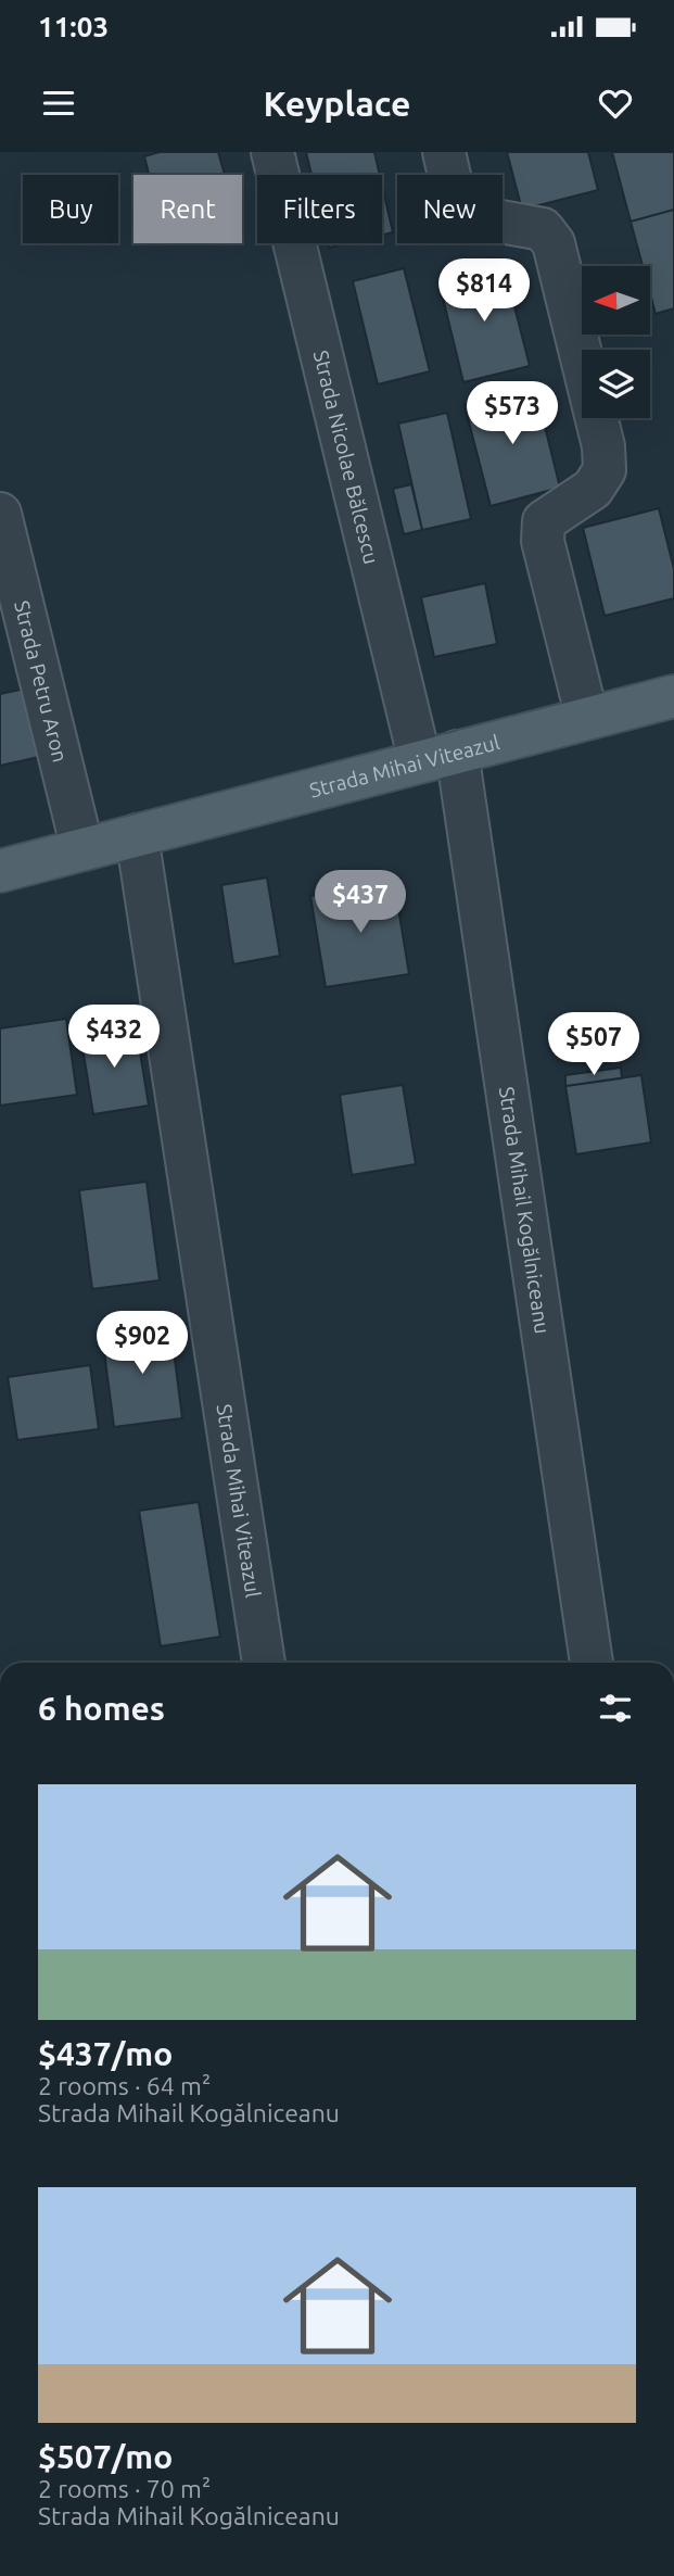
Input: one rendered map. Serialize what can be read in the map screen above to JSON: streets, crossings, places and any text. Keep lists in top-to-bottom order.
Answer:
{
  "streets": {
    "main road": ["Strada Mihai Viteazul"],
    "street": ["Strada Nicolae Bălcescu", "Strada Petru Aron", "Strada Mihail Kogălniceanu"]
  },
  "crossings": [
    ["Strada Nicolae Bălcescu", "Strada Mihai Viteazul"],
    ["Strada Nicolae Bălcescu", "Strada Mihail Kogălniceanu"],
    ["Strada Petru Aron", "Strada Mihai Viteazul"],
    ["Strada Mihai Viteazul", "Strada Mihail Kogălniceanu"]
  ],
  "north": "left",
  "page": {
    "status": "11:03",
    "header": "Keyplace",
    "chip": [
      "Buy",
      "Rent",
      "Filters",
      "New"
    ],
    "price": [
      "$814",
      "$573",
      "$437",
      "$432",
      "$507",
      "$902"
    ],
    "heading": "6 homes",
    "list": [
      {
        "name": "$437/mo",
        "note": "2 rooms · 64 m² · Strada Mihail Kogălniceanu"
      },
      {
        "name": "$507/mo",
        "note": "2 rooms · 70 m² · Strada Mihail Kogălniceanu"
      }
    ]
  }
}
